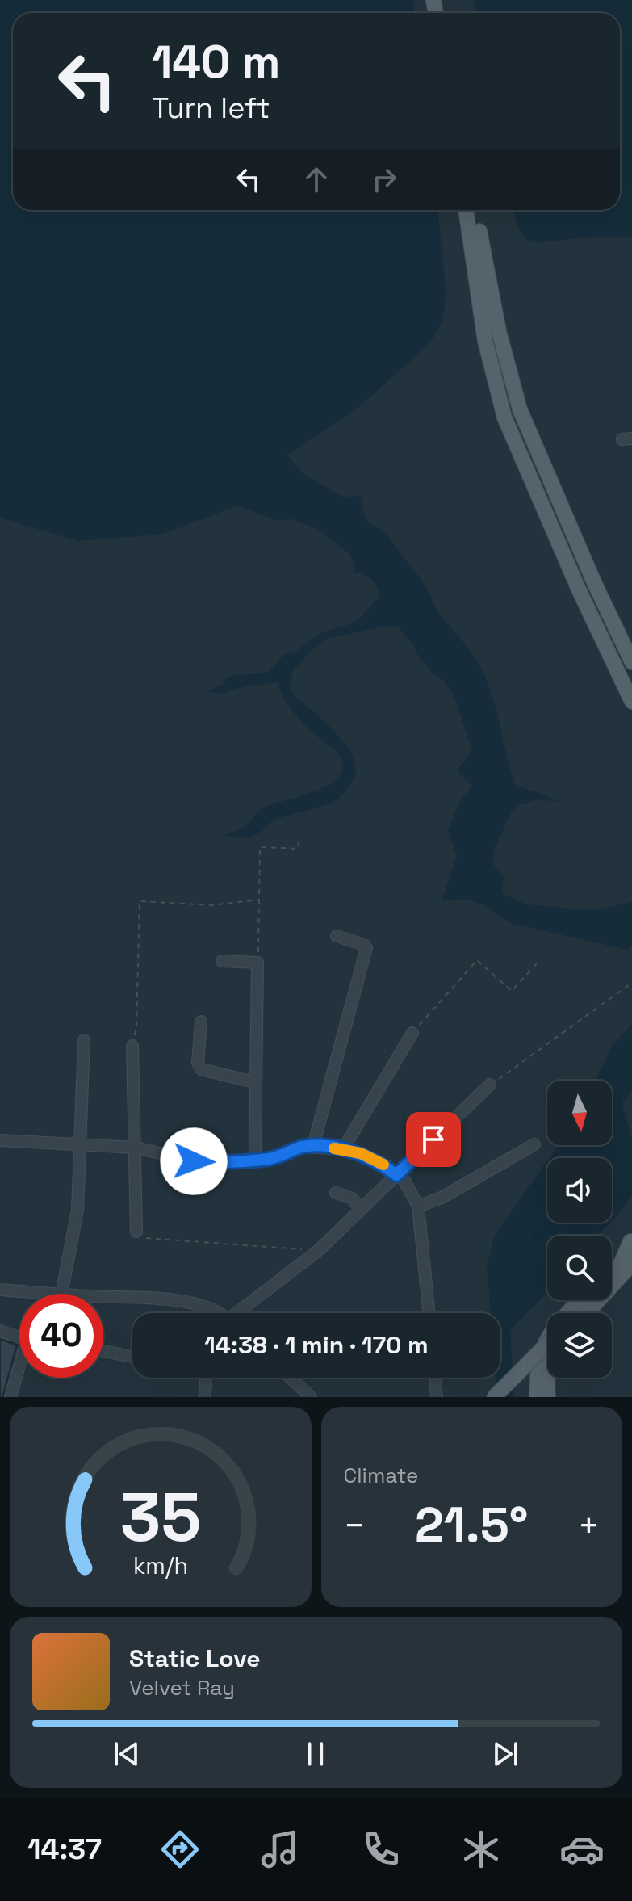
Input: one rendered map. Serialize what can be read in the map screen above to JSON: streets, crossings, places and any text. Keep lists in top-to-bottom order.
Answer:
{
  "north": "bottom",
  "page": {
    "turn": ["140 m", "Turn left"],
    "limit": "40",
    "trip": "14:38 · 1 min · 170 m",
    "tile": "Climate",
    "heat": ["−", "21.5°", "+"],
    "song": ["Static Love", "Velvet Ray"],
    "tabs": "14:37",
    "gauge": ["35", "km/h"]
  }
}
